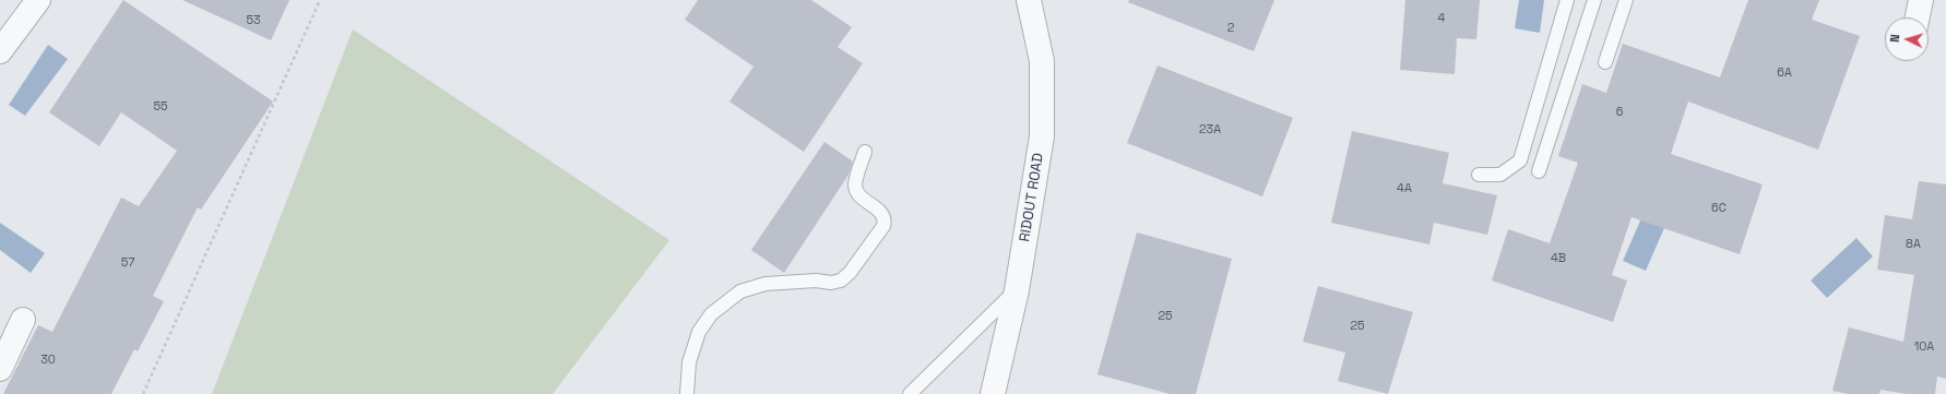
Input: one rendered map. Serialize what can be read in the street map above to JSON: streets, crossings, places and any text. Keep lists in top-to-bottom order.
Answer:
{
  "streets": {
    "street": ["RIDOUT ROAD"]
  },
  "house_numbers": [
    "4",
    "53",
    "2",
    "6A",
    "55",
    "6",
    "23A",
    "4A",
    "6C",
    "8A",
    "4B",
    "57",
    "25",
    "25",
    "10A",
    "30"
  ],
  "north": "left"
}
